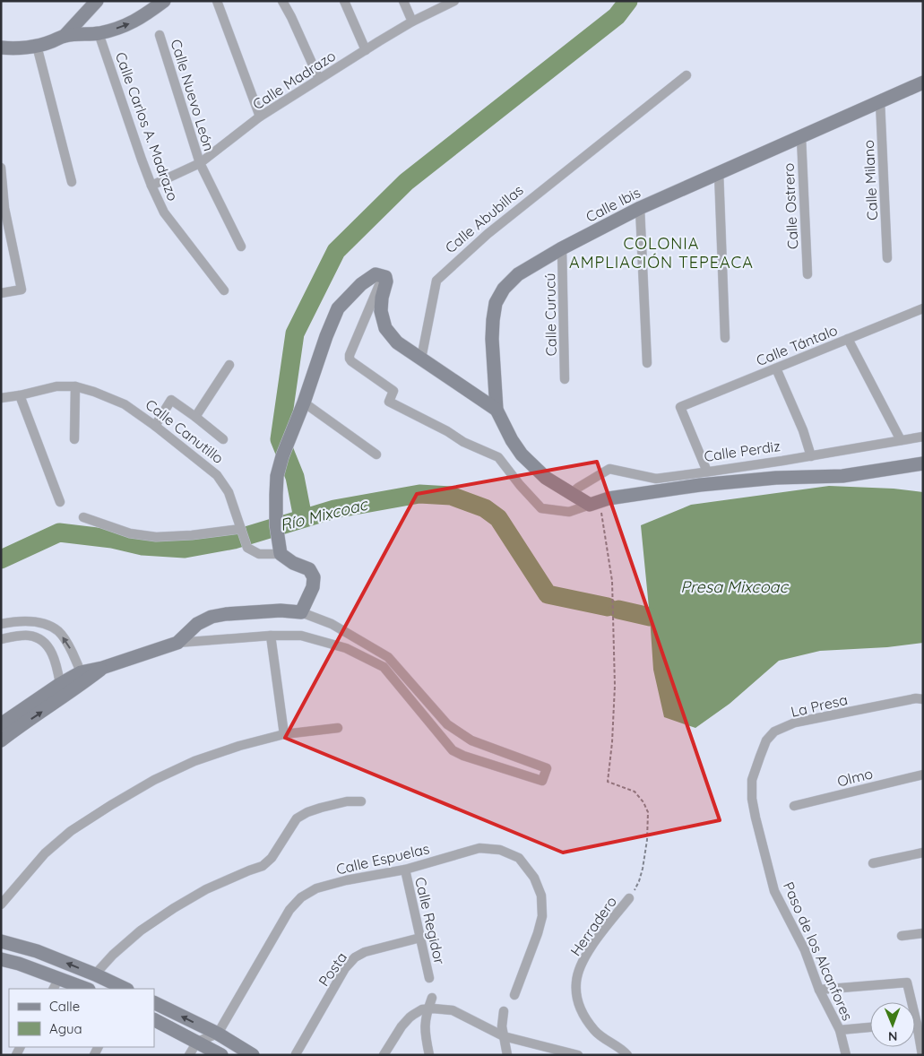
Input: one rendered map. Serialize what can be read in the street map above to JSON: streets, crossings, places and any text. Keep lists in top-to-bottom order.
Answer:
{
  "streets": {
    "street": [
      "Calle Madrazo",
      "Calle Nuevo León",
      "Calle Carlos A. Madrazo",
      "Calle Milano",
      "Calle Ibis",
      "Calle Ostrero",
      "Calle Abubillas",
      "Calle Curucú",
      "Calle Tántalo",
      "Calle Canutillo",
      "Calle Perdiz",
      "La Presa",
      "Olmo",
      "Calle Espuelas",
      "Calle Regidor",
      "Herradero",
      "Paso de los Alcanfores",
      "Posta"
    ]
  },
  "crossings": [
    ["Calle Madrazo", "Calle Nuevo León"],
    ["Calle Madrazo", "Calle Carlos A. Madrazo"],
    ["Calle Milano", "Calle Ibis"],
    ["Calle Ibis", "Calle Ostrero"],
    ["Calle Ibis", "Calle Curucú"],
    ["Calle Ibis", "Calle Perdiz"],
    ["Calle Tántalo", "Calle Perdiz"],
    ["La Presa", "Paso de los Alcanfores"],
    ["Calle Espuelas", "Calle Regidor"],
    ["Calle Regidor", "Posta"]
  ],
  "districts": ["COLONIA AMPLIACIÓN TEPEACA"],
  "water": ["Río Mixcoac", "Presa Mixcoac"],
  "legend": ["Calle", "Agua"],
  "north": "bottom"
}
